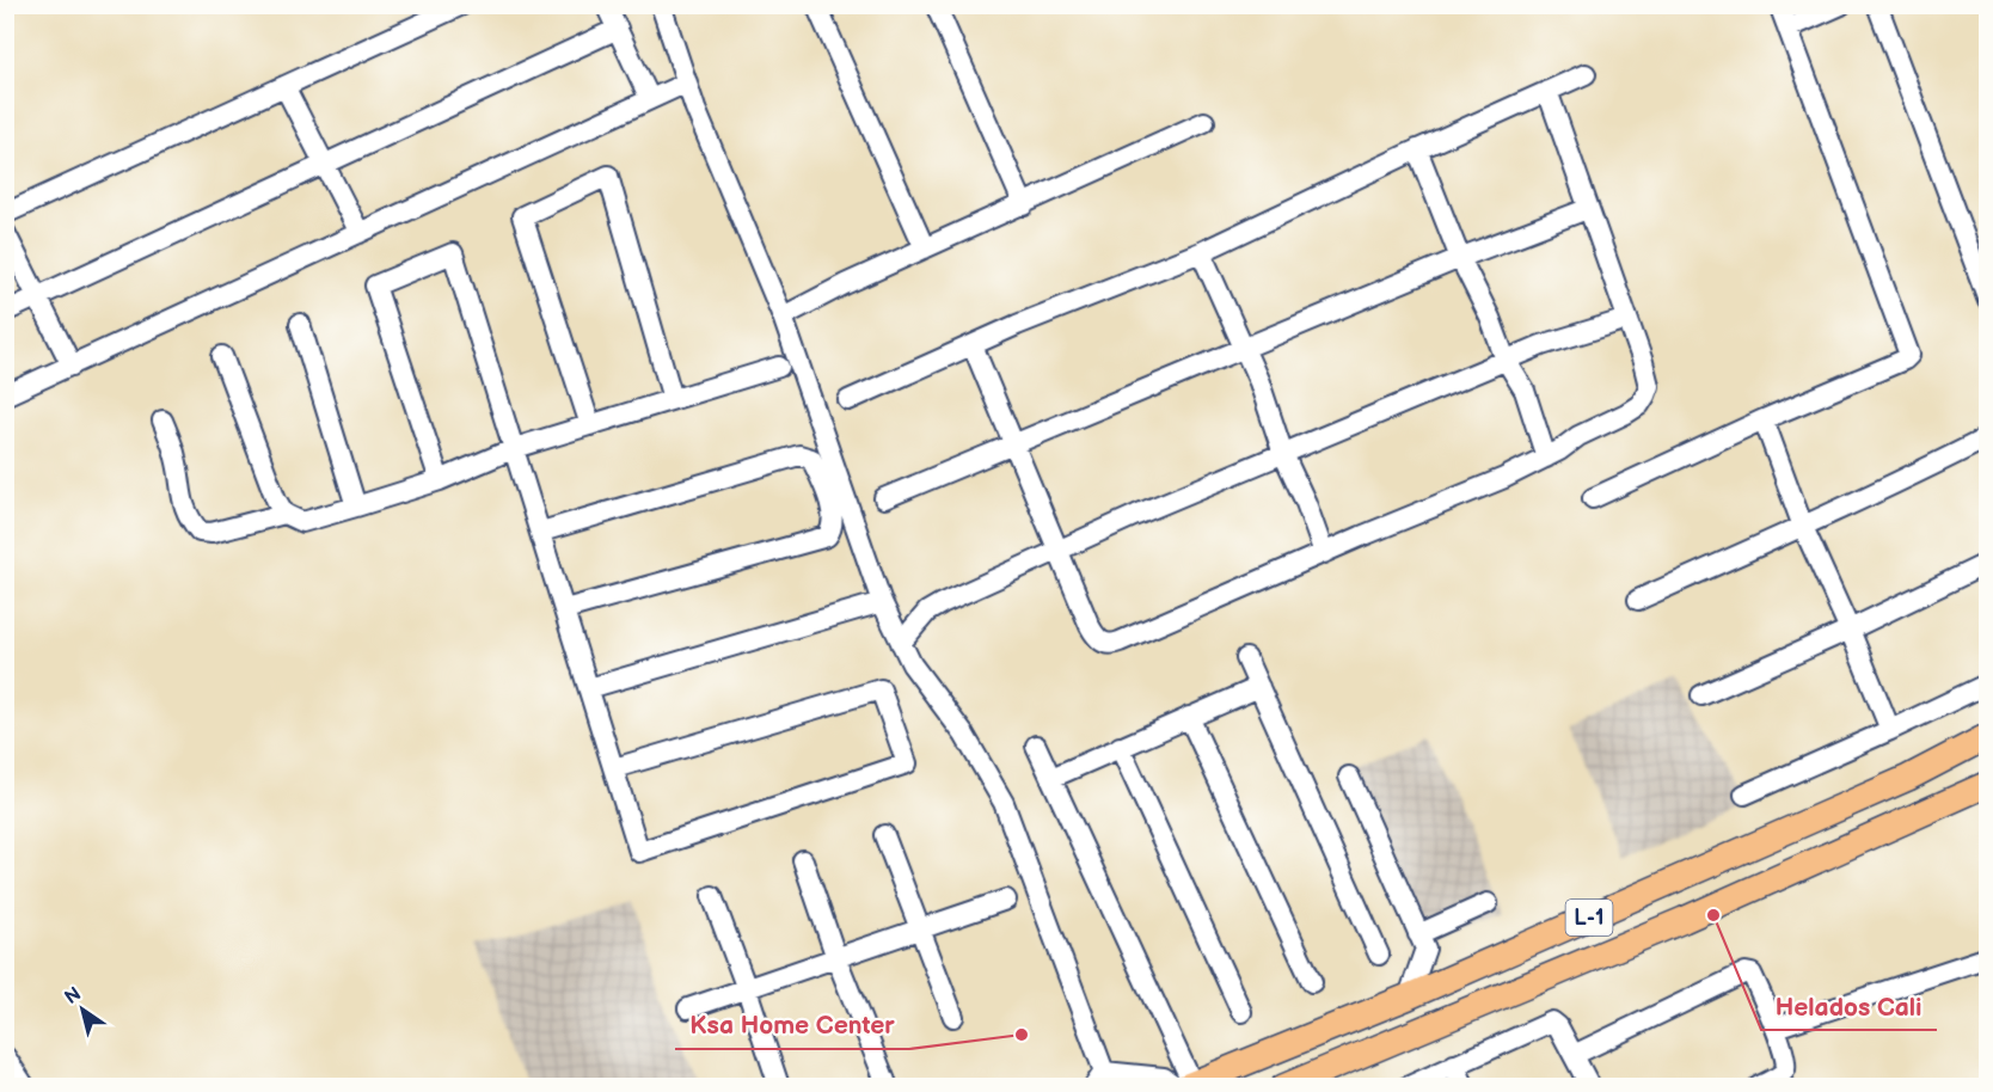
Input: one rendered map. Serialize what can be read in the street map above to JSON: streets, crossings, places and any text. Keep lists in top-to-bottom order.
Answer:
{
  "streets": {
    "main road": ["L-1"]
  },
  "places": ["Helados Cali", "Ksa Home Center"],
  "north": "top left"
}
